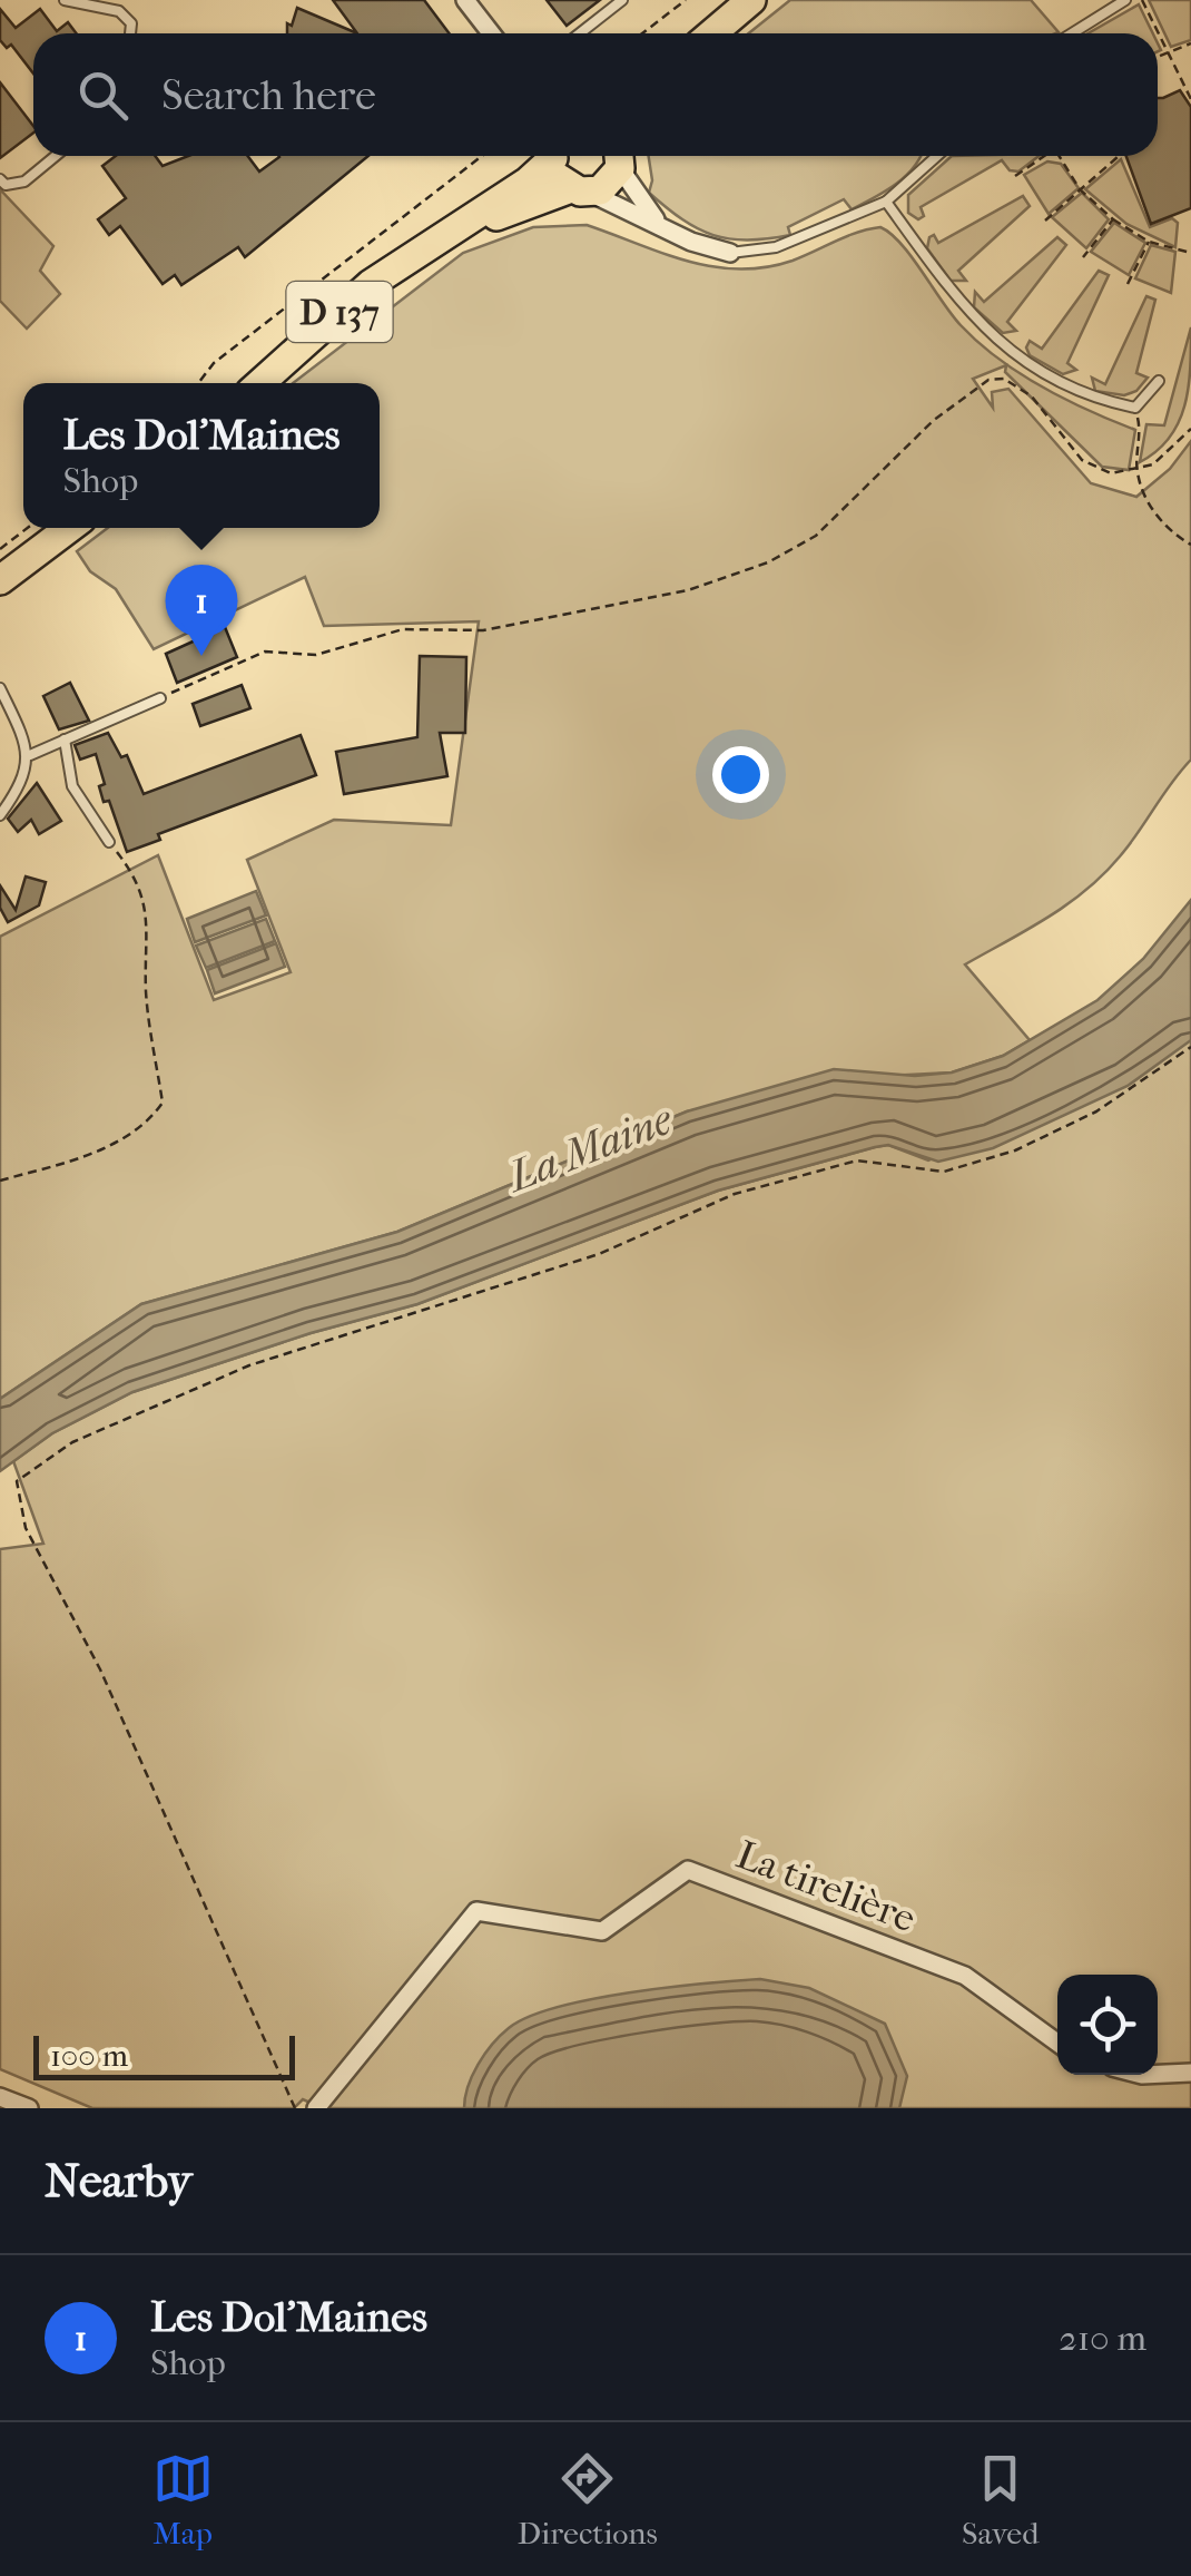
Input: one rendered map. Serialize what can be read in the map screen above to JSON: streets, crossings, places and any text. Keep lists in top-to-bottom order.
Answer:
{
  "streets": {
    "main road": ["D 137"],
    "street": ["La tirelière"]
  },
  "water": ["La Maine"],
  "scale_bar": "100 m",
  "page": {
    "search": "Search here",
    "popup": ["Les Dol'Maines", "Shop"],
    "pins": "1",
    "scale": "100 m",
    "heading": "Nearby",
    "list": [
      {
        "mark": "1",
        "name": "Les Dol'Maines",
        "note": "Shop",
        "value": "210 m"
      }
    ],
    "nav": ["Map", "Directions", "Saved"]
  }
}
